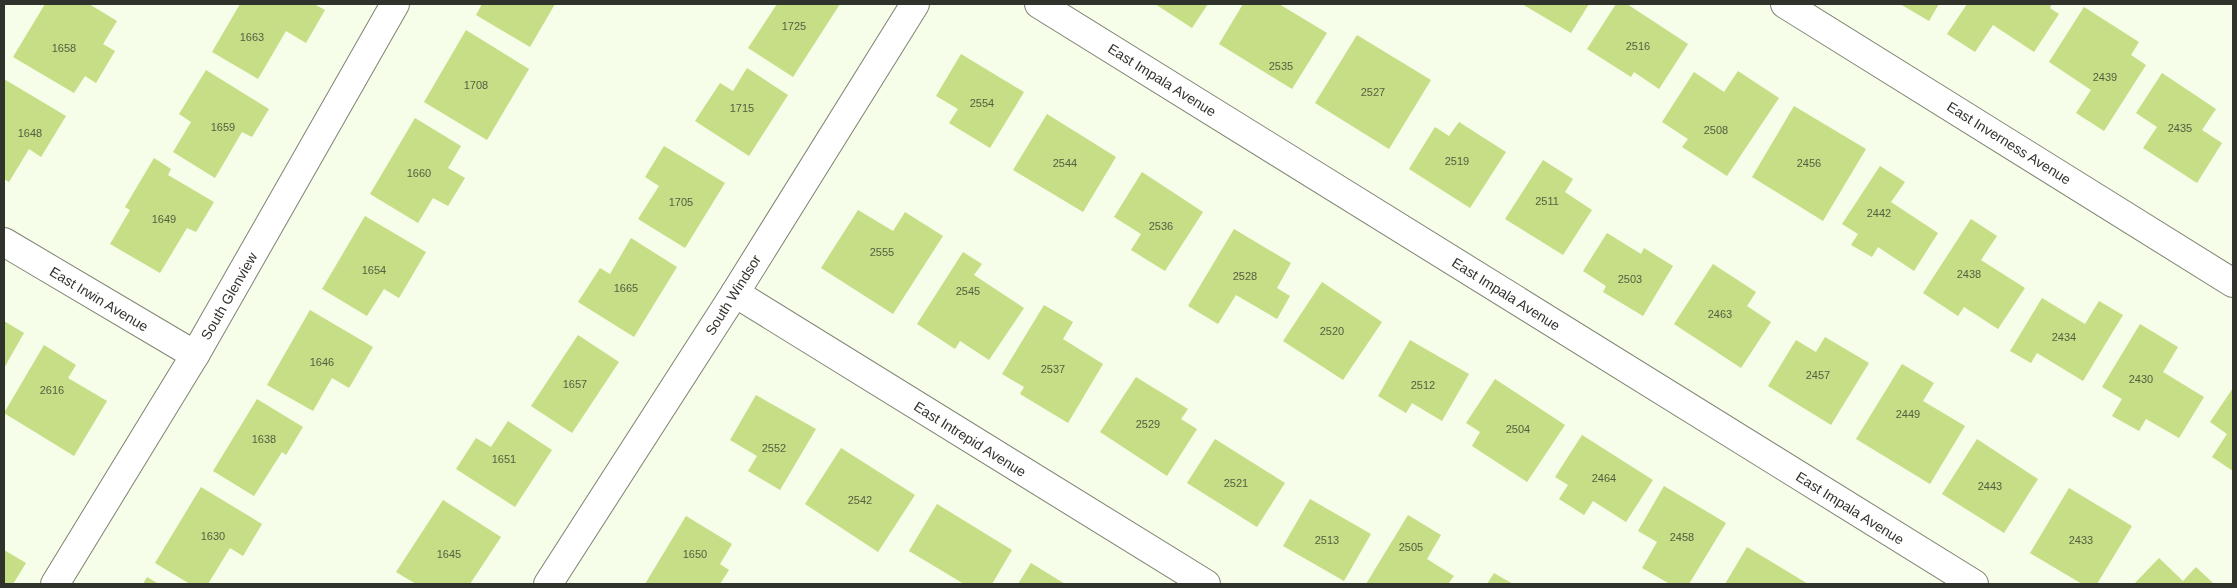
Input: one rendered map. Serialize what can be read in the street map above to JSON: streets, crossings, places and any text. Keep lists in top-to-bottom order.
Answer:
{
  "streets": {
    "street": [
      "East Impala Avenue",
      "East Inverness Avenue",
      "South Windsor",
      "South Glenview",
      "East Irwin Avenue",
      "East Intrepid Avenue"
    ]
  },
  "crossings": [
    ["South Windsor", "East Intrepid Avenue"],
    ["South Glenview", "East Irwin Avenue"]
  ],
  "house_numbers": [
    "1725",
    "1663",
    "2516",
    "1658",
    "2535",
    "2439",
    "1708",
    "2527",
    "2554",
    "1715",
    "1659",
    "2435",
    "2508",
    "1648",
    "2519",
    "2544",
    "2456",
    "1660",
    "2511",
    "1705",
    "2442",
    "1649",
    "2536",
    "2555",
    "1654",
    "2438",
    "2528",
    "2503",
    "1665",
    "2545",
    "2463",
    "2520",
    "2434",
    "1646",
    "2537",
    "2457",
    "2430",
    "1657",
    "2512",
    "2616",
    "2449",
    "2529",
    "2504",
    "1638",
    "2552",
    "1651",
    "2464",
    "2521",
    "2443",
    "2542",
    "1630",
    "2458",
    "2513",
    "2433",
    "2505",
    "1645",
    "1650"
  ]
}
